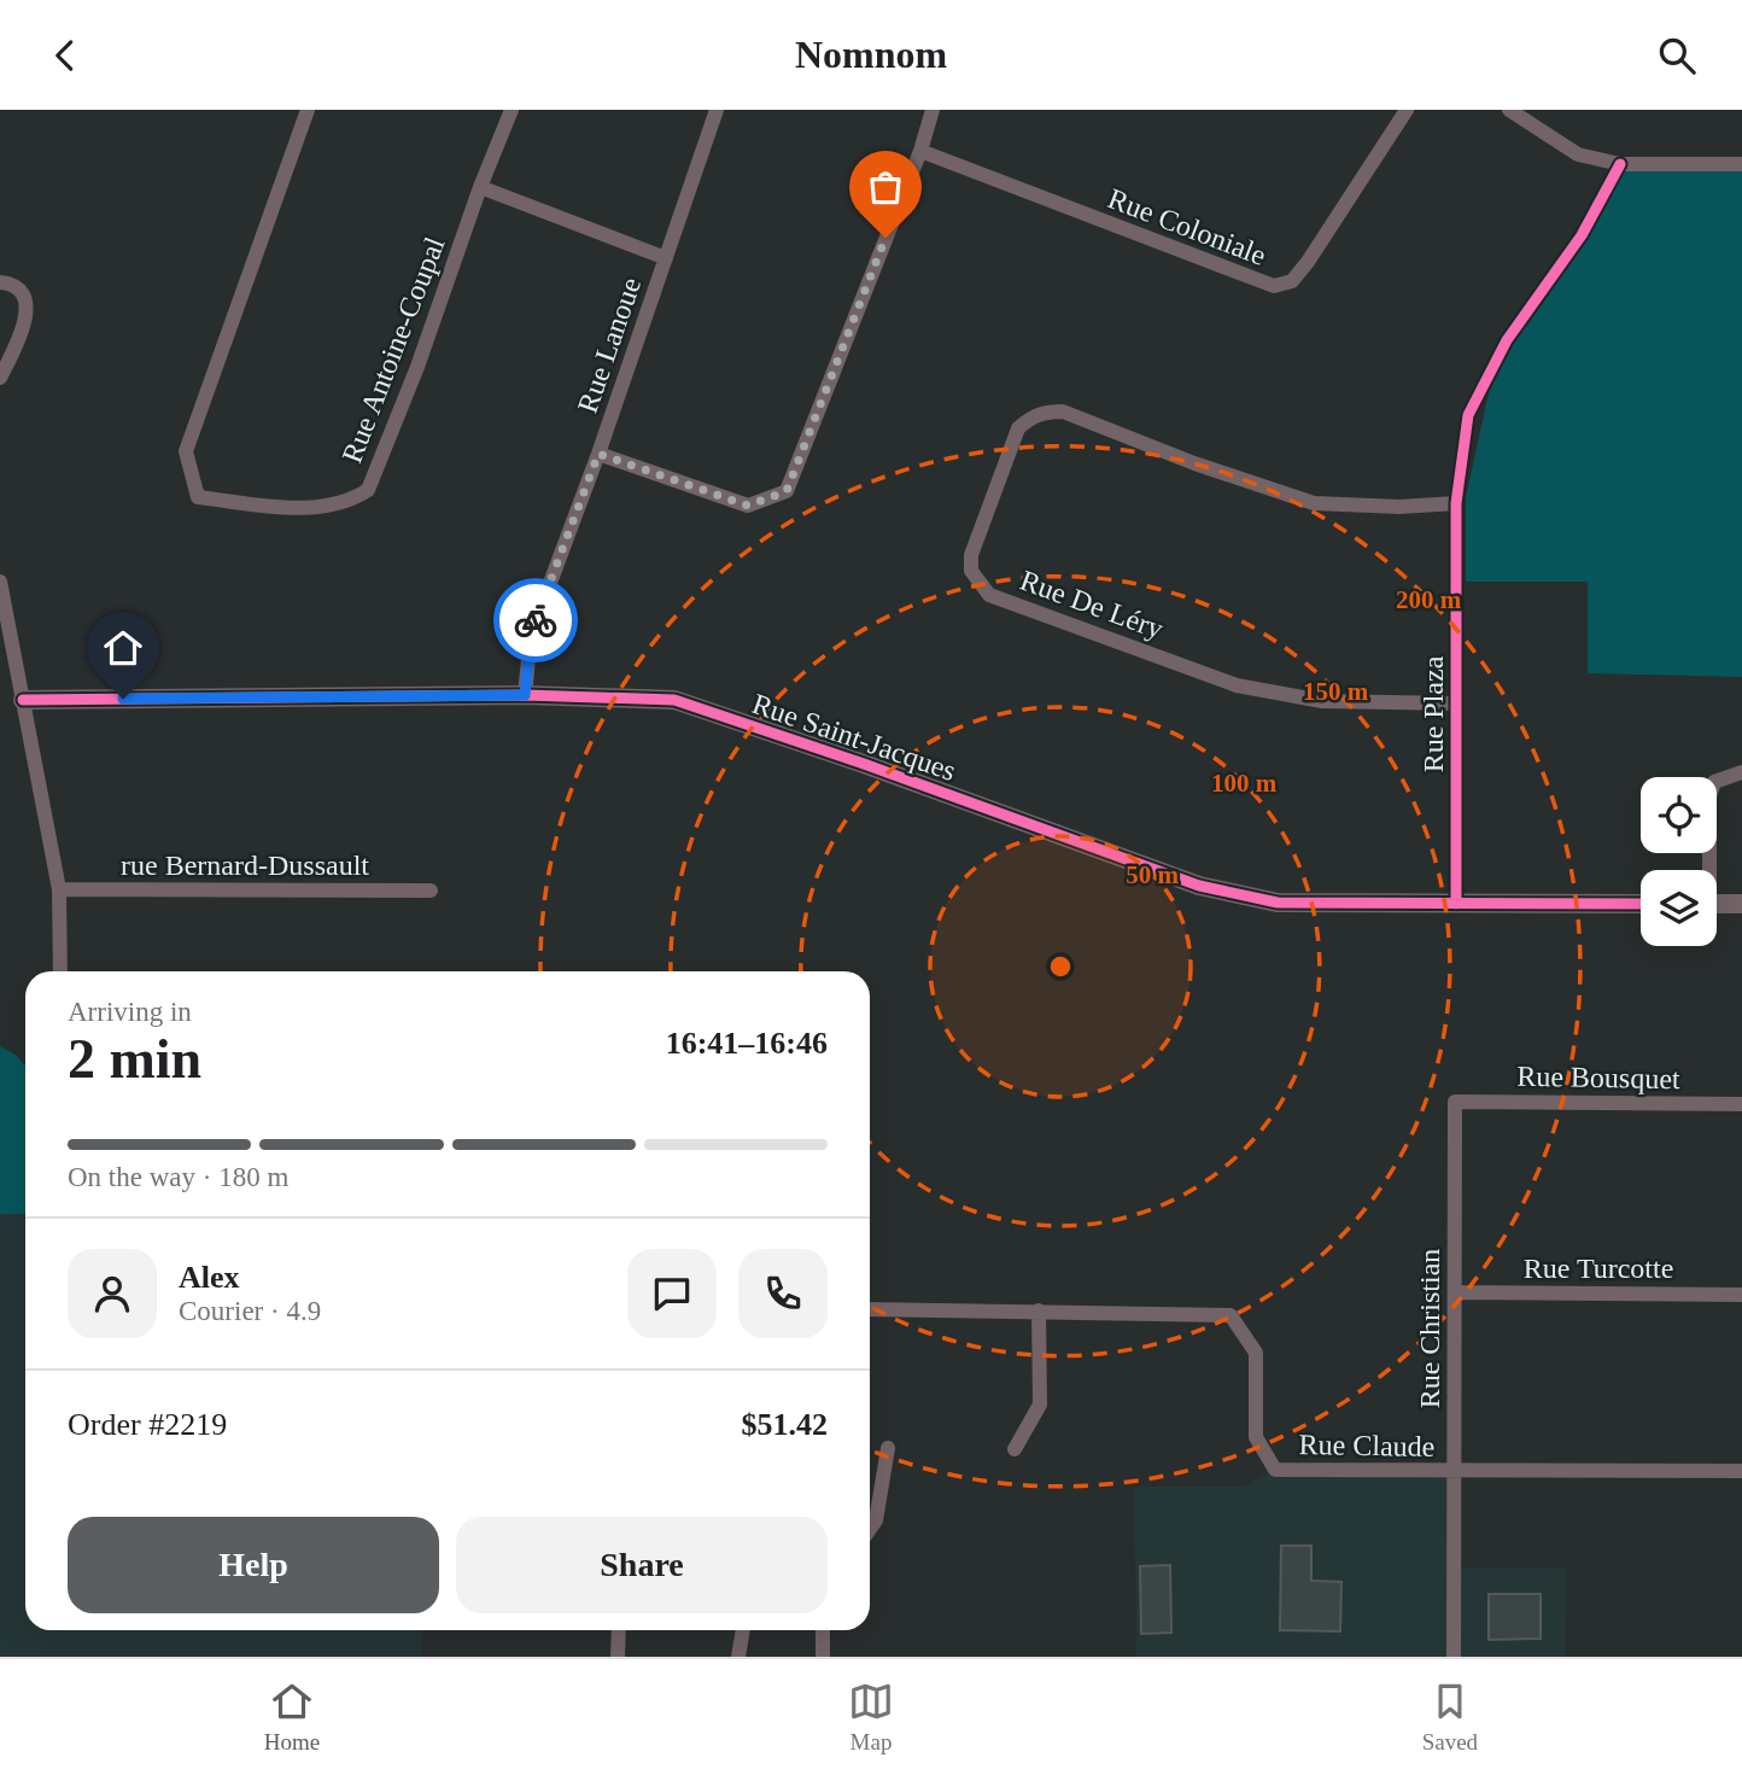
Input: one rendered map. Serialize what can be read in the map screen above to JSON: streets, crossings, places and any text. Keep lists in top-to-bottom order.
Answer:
{
  "streets": {
    "street": [
      "Rue Coloniale",
      "Rue Lanoue",
      "Rue Antoine-Coupal",
      "Rue De Léry",
      "Rue Plaza",
      "Rue Saint-Jacques",
      "rue Bernard-Dussault",
      "Rue Bousquet",
      "Rue Turcotte",
      "Rue Christian",
      "Rue Claude"
    ]
  },
  "crossings": [
    ["Rue Lanoue", "Rue Saint-Jacques"],
    ["Rue De Léry", "Rue Plaza"],
    ["Rue Plaza", "Rue Saint-Jacques"],
    ["Rue Bousquet", "Rue Christian"],
    ["Rue Turcotte", "Rue Christian"],
    ["Rue Christian", "Rue Claude"]
  ],
  "page": {
    "header": "Nomnom",
    "heading": ["2 min", "Arriving in", "16:41–16:46"],
    "panel": [
      "Alex",
      "Courier · 4.9",
      "Order #2219",
      "$51.42"
    ],
    "bar": "On the way · 180 m",
    "buttons": ["Help", "Share"],
    "tabs": ["Home", "Map", "Saved"]
  },
  "rings": [
    "200 m",
    "150 m",
    "100 m",
    "50 m"
  ]
}
